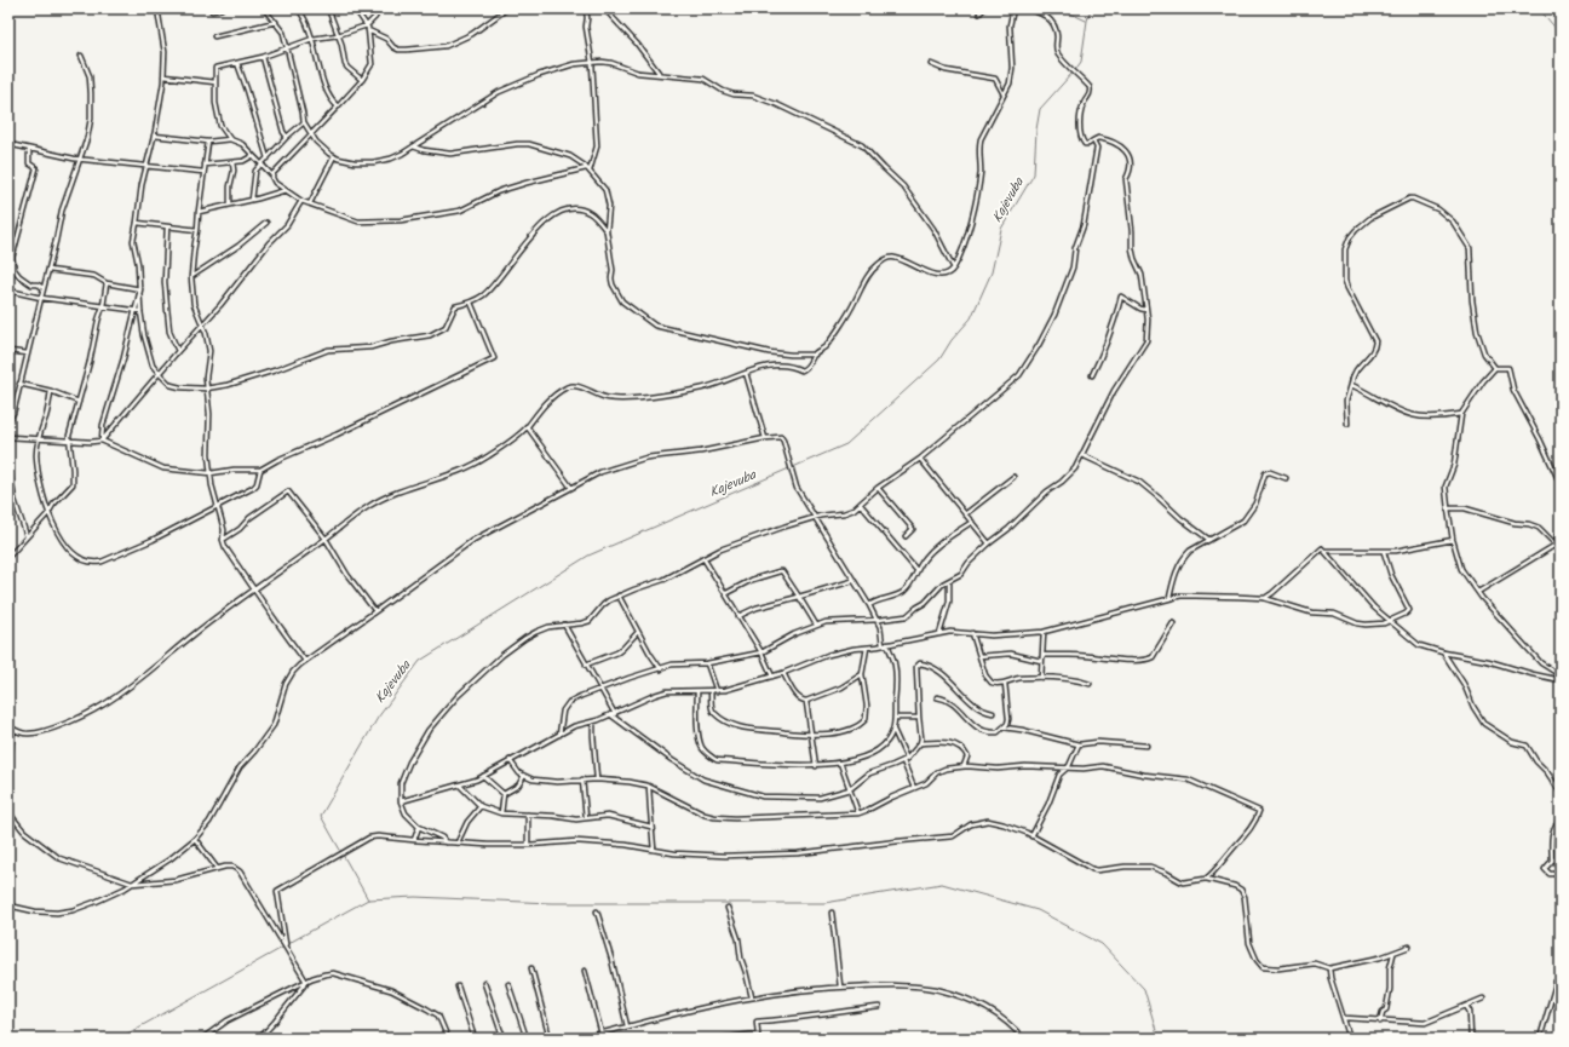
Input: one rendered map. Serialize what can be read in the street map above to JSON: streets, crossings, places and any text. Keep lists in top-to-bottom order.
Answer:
{
  "water": ["Kajevuba"]
}
